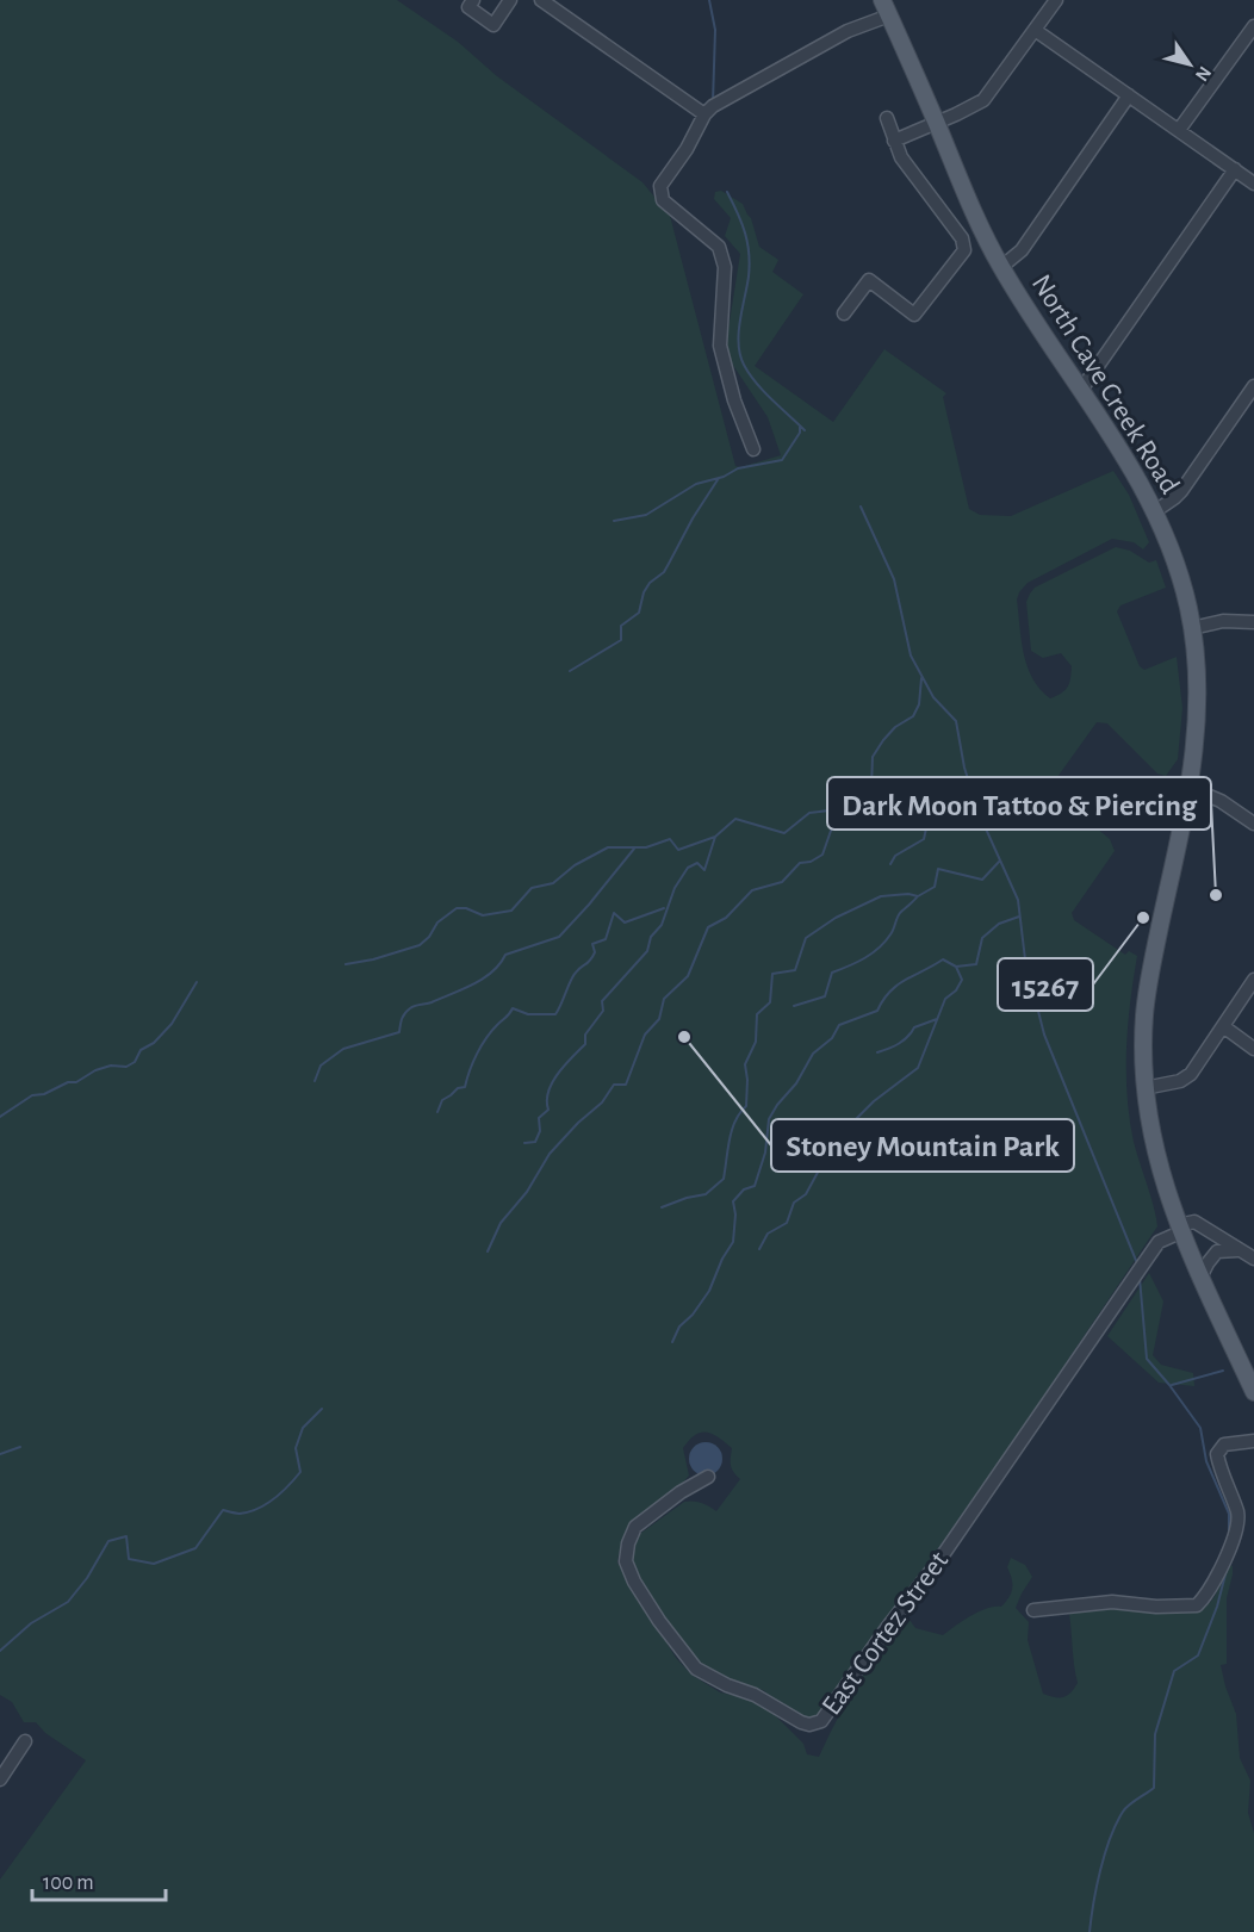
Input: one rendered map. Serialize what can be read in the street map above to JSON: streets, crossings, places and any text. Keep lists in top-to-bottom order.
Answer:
{
  "streets": {
    "main road": ["North Cave Creek Road"],
    "street": ["East Cortez Street"]
  },
  "crossings": [
    ["North Cave Creek Road", "East Cortez Street"]
  ],
  "places": ["Dark Moon Tattoo & Piercing", "15267", "Stoney Mountain Park"],
  "scale_bar": "100 m",
  "north": "bottom right"
}
